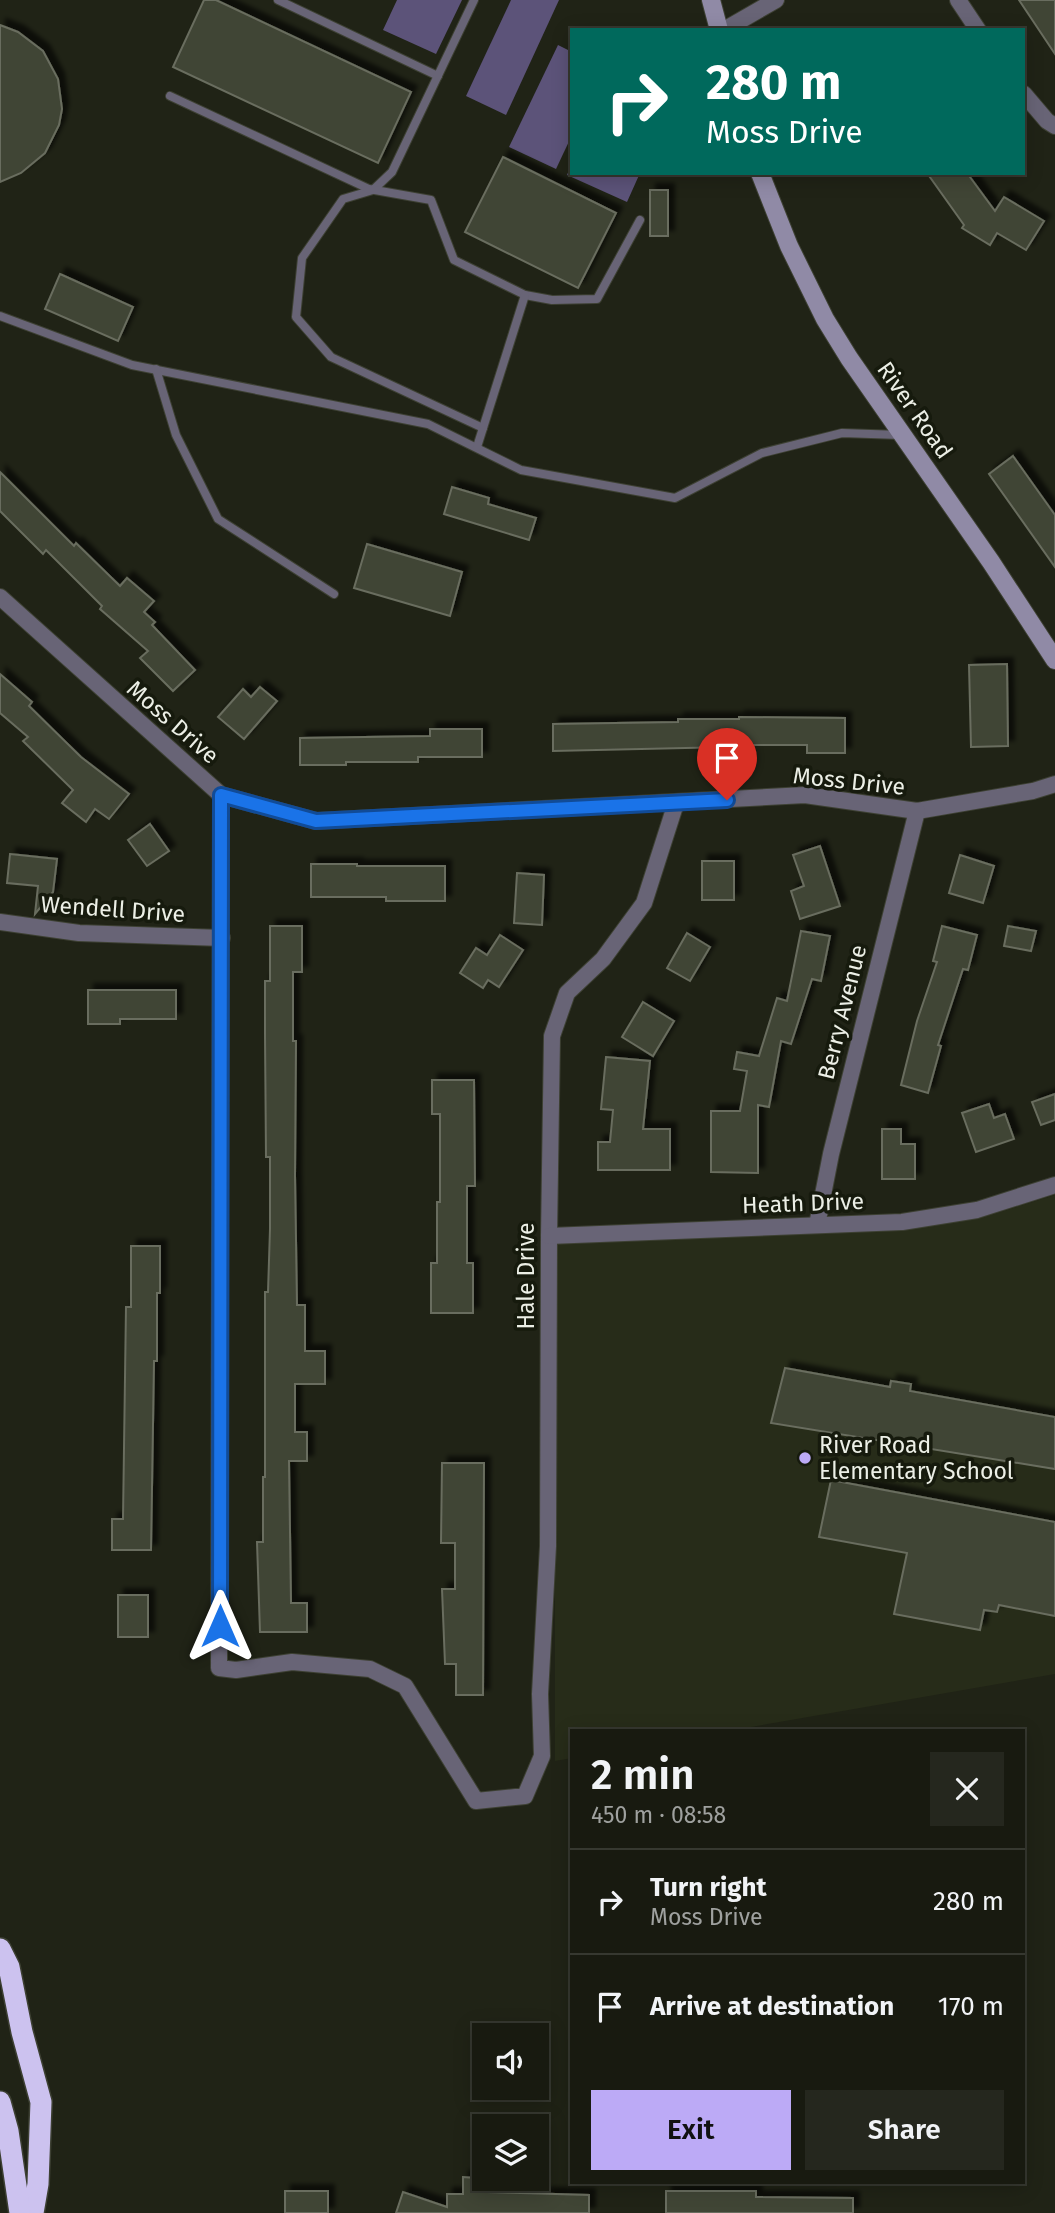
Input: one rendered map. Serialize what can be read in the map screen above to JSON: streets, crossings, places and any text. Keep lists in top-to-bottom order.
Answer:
{
  "streets": {
    "main road": ["River Road"],
    "street": [
      "Moss Drive",
      "Wendell Drive",
      "Berry Avenue",
      "Heath Drive",
      "Hale Drive"
    ]
  },
  "crossings": [
    ["Moss Drive", "Berry Avenue"],
    ["Moss Drive", "Hale Drive"],
    ["Wendell Drive", "Hale Drive"],
    ["Berry Avenue", "Heath Drive"],
    ["Heath Drive", "Hale Drive"]
  ],
  "places": ["River Road Elementary School"],
  "page": {
    "turn": ["280 m", "Moss Drive"],
    "heading": ["2 min", "450 m · 08:58"],
    "list": [
      {
        "name": "Turn right",
        "note": "Moss Drive",
        "value": "280 m"
      },
      {
        "name": "Arrive at destination",
        "value": "170 m"
      }
    ],
    "buttons": ["Exit", "Share"]
  }
}
